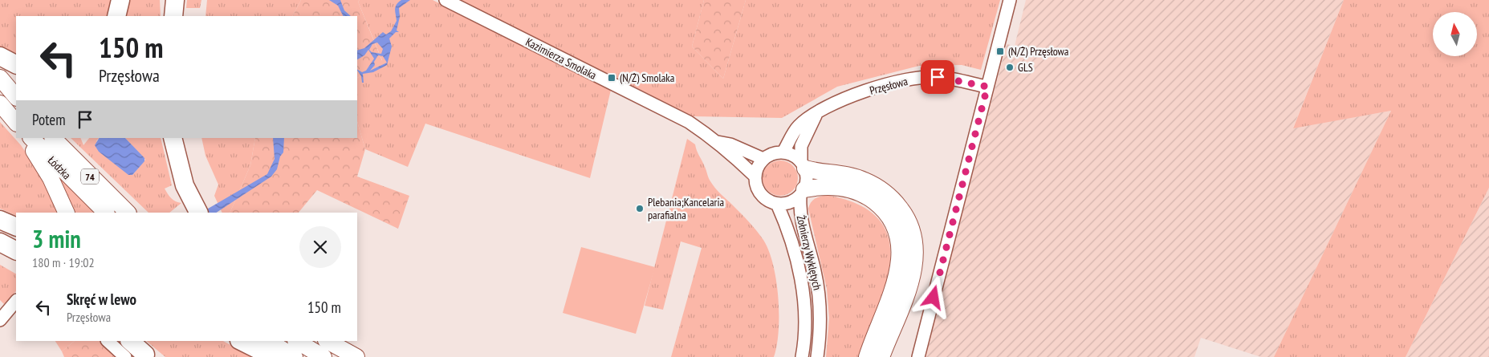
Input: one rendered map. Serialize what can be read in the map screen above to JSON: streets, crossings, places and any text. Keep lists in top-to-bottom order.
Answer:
{
  "streets": {
    "main road": ["Łódzka", "74"],
    "street": ["Kazimierza Smolaka", "Przęsłowa", "Żołnierzy Wyklętych"]
  },
  "crossings": [
    ["Kazimierza Smolaka", "Przęsłowa"],
    ["Kazimierza Smolaka", "Żołnierzy Wyklętych"],
    ["Przęsłowa", "Żołnierzy Wyklętych"]
  ],
  "places": {
    "transit": ["(N/Ż) Przęsłowa", "(N/Ż) Smolaka"],
    "other": ["GLS", "Plebania;Kancelaria parafialna"]
  },
  "north": "top",
  "page": {
    "turn": ["150 m", "Przęsłowa"],
    "then": "Potem",
    "heading": ["3 min", "180 m · 19:02"],
    "list": [
      {
        "name": "Skręć w lewo",
        "note": "Przęsłowa",
        "value": "150 m"
      }
    ]
  }
}
